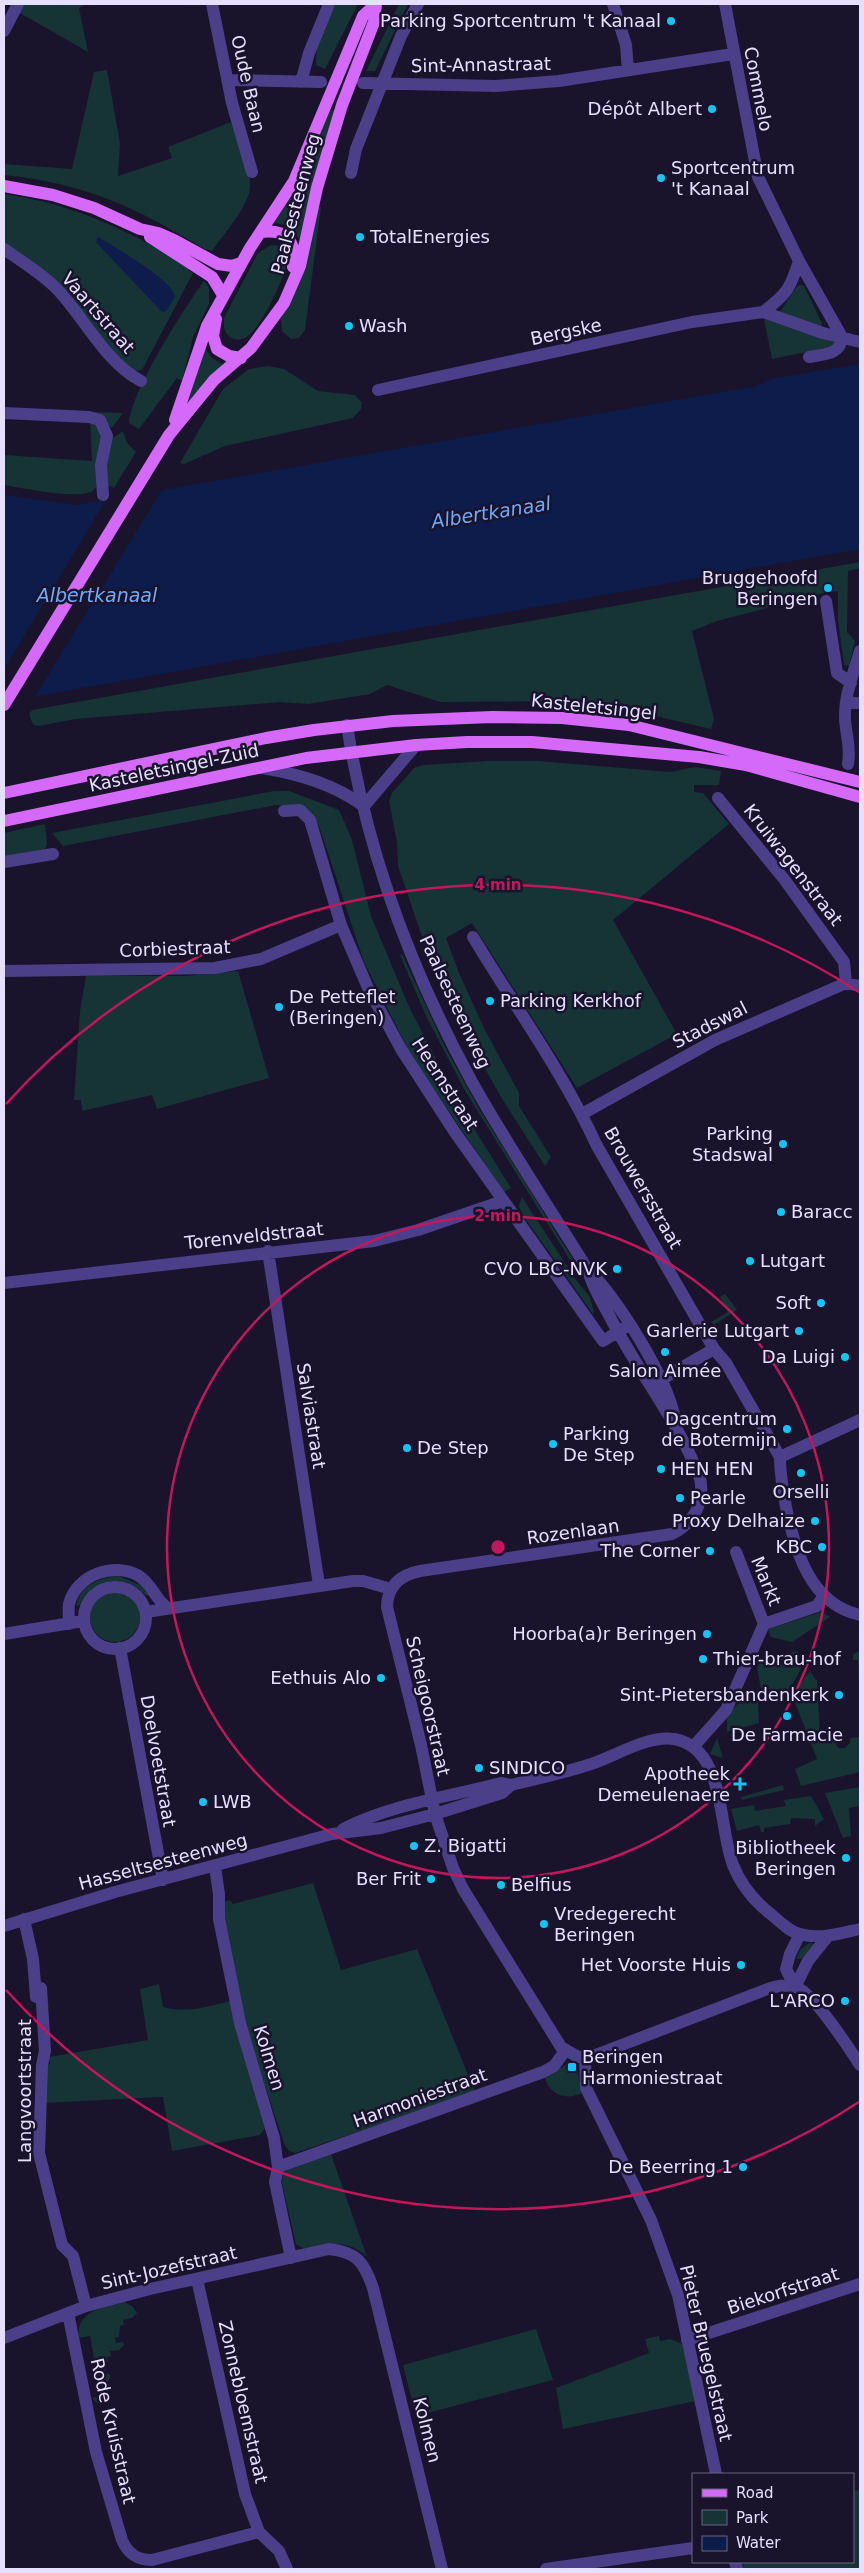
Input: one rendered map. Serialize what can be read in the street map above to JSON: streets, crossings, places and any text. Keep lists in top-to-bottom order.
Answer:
{
  "streets": {
    "main road": ["Paalsesteenweg", "Kasteletsingel", "Kasteletsingel-Zuid"],
    "street": [
      "Sint-Annastraat",
      "Oude Baan",
      "Commelo",
      "Vaartstraat",
      "Bergske",
      "Kruiwagenstraat",
      "Corbiestraat",
      "Stadswal",
      "Heemstraat",
      "Brouwersstraat",
      "Torenveldstraat",
      "Salviastraat",
      "Rozenlaan",
      "Markt",
      "Scheigoorstraat",
      "Doelvoetstraat",
      "Hasseltsesteenweg",
      "Kolmen",
      "Langvoortstraat",
      "Harmoniestraat",
      "Sint-Jozefstraat",
      "Biekorfstraat",
      "Pieter Bruegelstraat",
      "Zonnebloemstraat",
      "Rode Kruisstraat"
    ]
  },
  "crossings": [
    ["Sint-Annastraat", "Commelo"],
    ["Paalsesteenweg", "Kasteletsingel"],
    ["Paalsesteenweg", "Kasteletsingel-Zuid"],
    ["Paalsesteenweg", "Heemstraat"],
    ["Paalsesteenweg", "Rozenlaan"],
    ["Kasteletsingel", "Kasteletsingel-Zuid"],
    ["Kruiwagenstraat", "Stadswal"],
    ["Corbiestraat", "Heemstraat"],
    ["Stadswal", "Brouwersstraat"],
    ["Heemstraat", "Torenveldstraat"],
    ["Torenveldstraat", "Salviastraat"],
    ["Rozenlaan", "Scheigoorstraat"],
    ["Markt", "Hasseltsesteenweg"],
    ["Scheigoorstraat", "Hasseltsesteenweg"],
    ["Doelvoetstraat", "Hasseltsesteenweg"],
    ["Hasseltsesteenweg", "Kolmen"],
    ["Hasseltsesteenweg", "Langvoortstraat"],
    ["Kolmen", "Harmoniestraat"],
    ["Kolmen", "Sint-Jozefstraat"],
    ["Langvoortstraat", "Sint-Jozefstraat"],
    ["Sint-Jozefstraat", "Zonnebloemstraat"],
    ["Sint-Jozefstraat", "Rode Kruisstraat"],
    ["Biekorfstraat", "Pieter Bruegelstraat"],
    ["Zonnebloemstraat", "Rode Kruisstraat"]
  ],
  "water": ["Albertkanaal"],
  "places": {
    "other": [
      "Parking Sportcentrum 't Kanaal",
      "Dépôt Albert",
      "Sportcentrum 't Kanaal",
      "TotalEnergies",
      "Wash",
      "Bruggehoofd Beringen",
      "Parking Kerkhof",
      "De Petteflet (Beringen)",
      "Parking Stadswal",
      "Baracc",
      "Lutgart",
      "CVO LBC-NVK",
      "Soft",
      "Garlerie Lutgart",
      "Salon Aimée",
      "Da Luigi",
      "Dagcentrum de Botermijn",
      "Parking De Step",
      "De Step",
      "HEN HEN",
      "Orselli",
      "Pearle",
      "Proxy Delhaize",
      "KBC",
      "The Corner",
      "Hoorba(a)r Beringen",
      "Thier-brau-hof",
      "Eethuis Alo",
      "Sint-Pietersbandenkerk",
      "De Farmacie",
      "SINDICO",
      "LWB",
      "Z. Bigatti",
      "Bibliotheek Beringen",
      "Ber Frit",
      "Belfius",
      "Vredegerecht Beringen",
      "Het Voorste Huis",
      "L'ARCO",
      "De Beerring 1"
    ],
    "health": ["Apotheek Demeulenaere"],
    "transit": ["Beringen Harmoniestraat"]
  },
  "legend": ["Road", "Park", "Water"],
  "rings": ["4 min", "2 min"]
}
